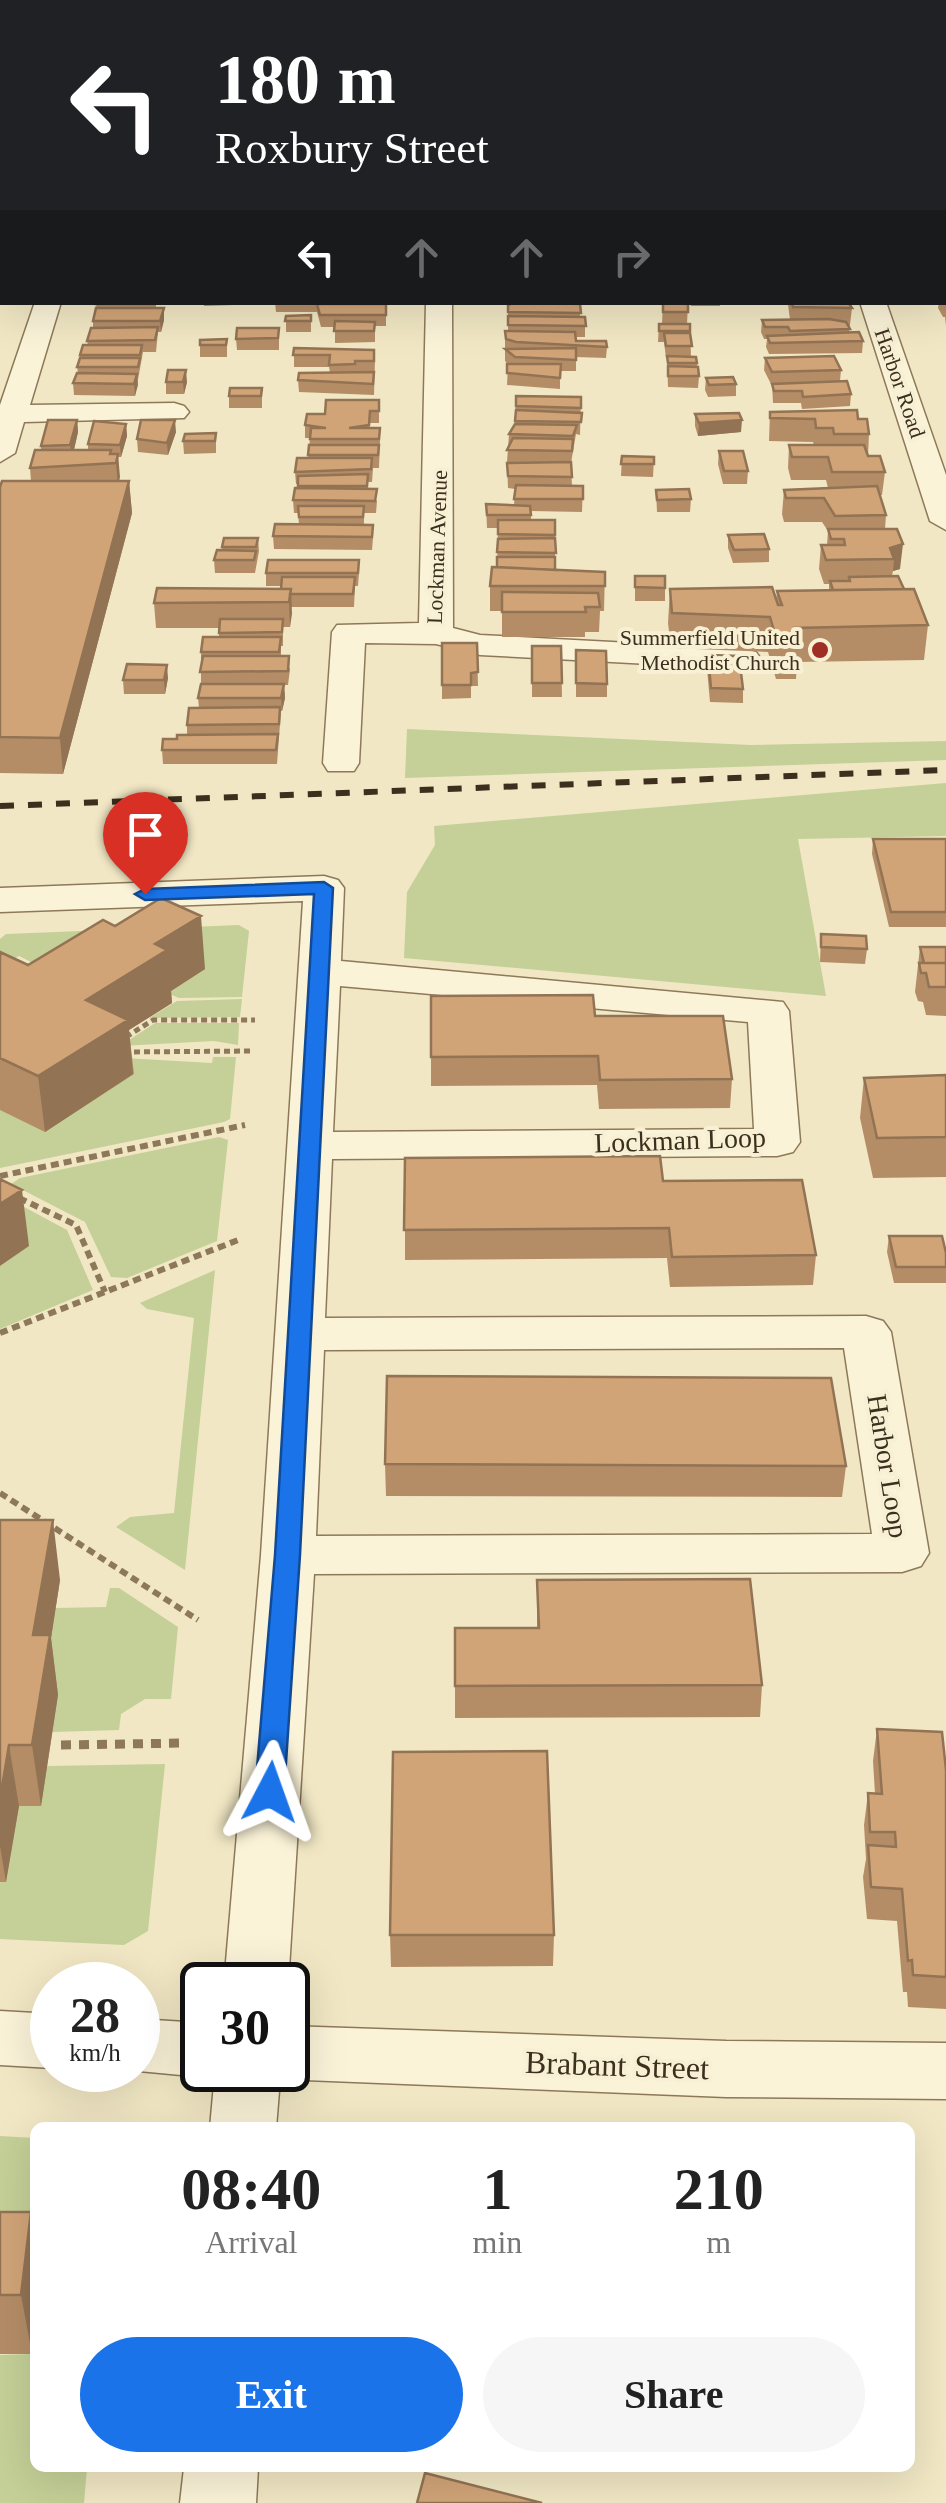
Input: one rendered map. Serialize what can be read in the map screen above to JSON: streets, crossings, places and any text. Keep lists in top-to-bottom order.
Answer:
{
  "streets": {
    "street": [
      "Harbor Road",
      "Lockman Avenue",
      "Lockman Loop",
      "Harbor Loop",
      "Brabant Street"
    ]
  },
  "places": ["Summerfield United Methodist Church"],
  "page": {
    "turn": ["180 m", "Roxbury Street"],
    "speed": "28 km/h",
    "limit": "30",
    "eta": [
      "08:40",
      "Arrival",
      "1",
      "min",
      "210",
      "m"
    ],
    "buttons": ["Exit", "Share"]
  }
}
